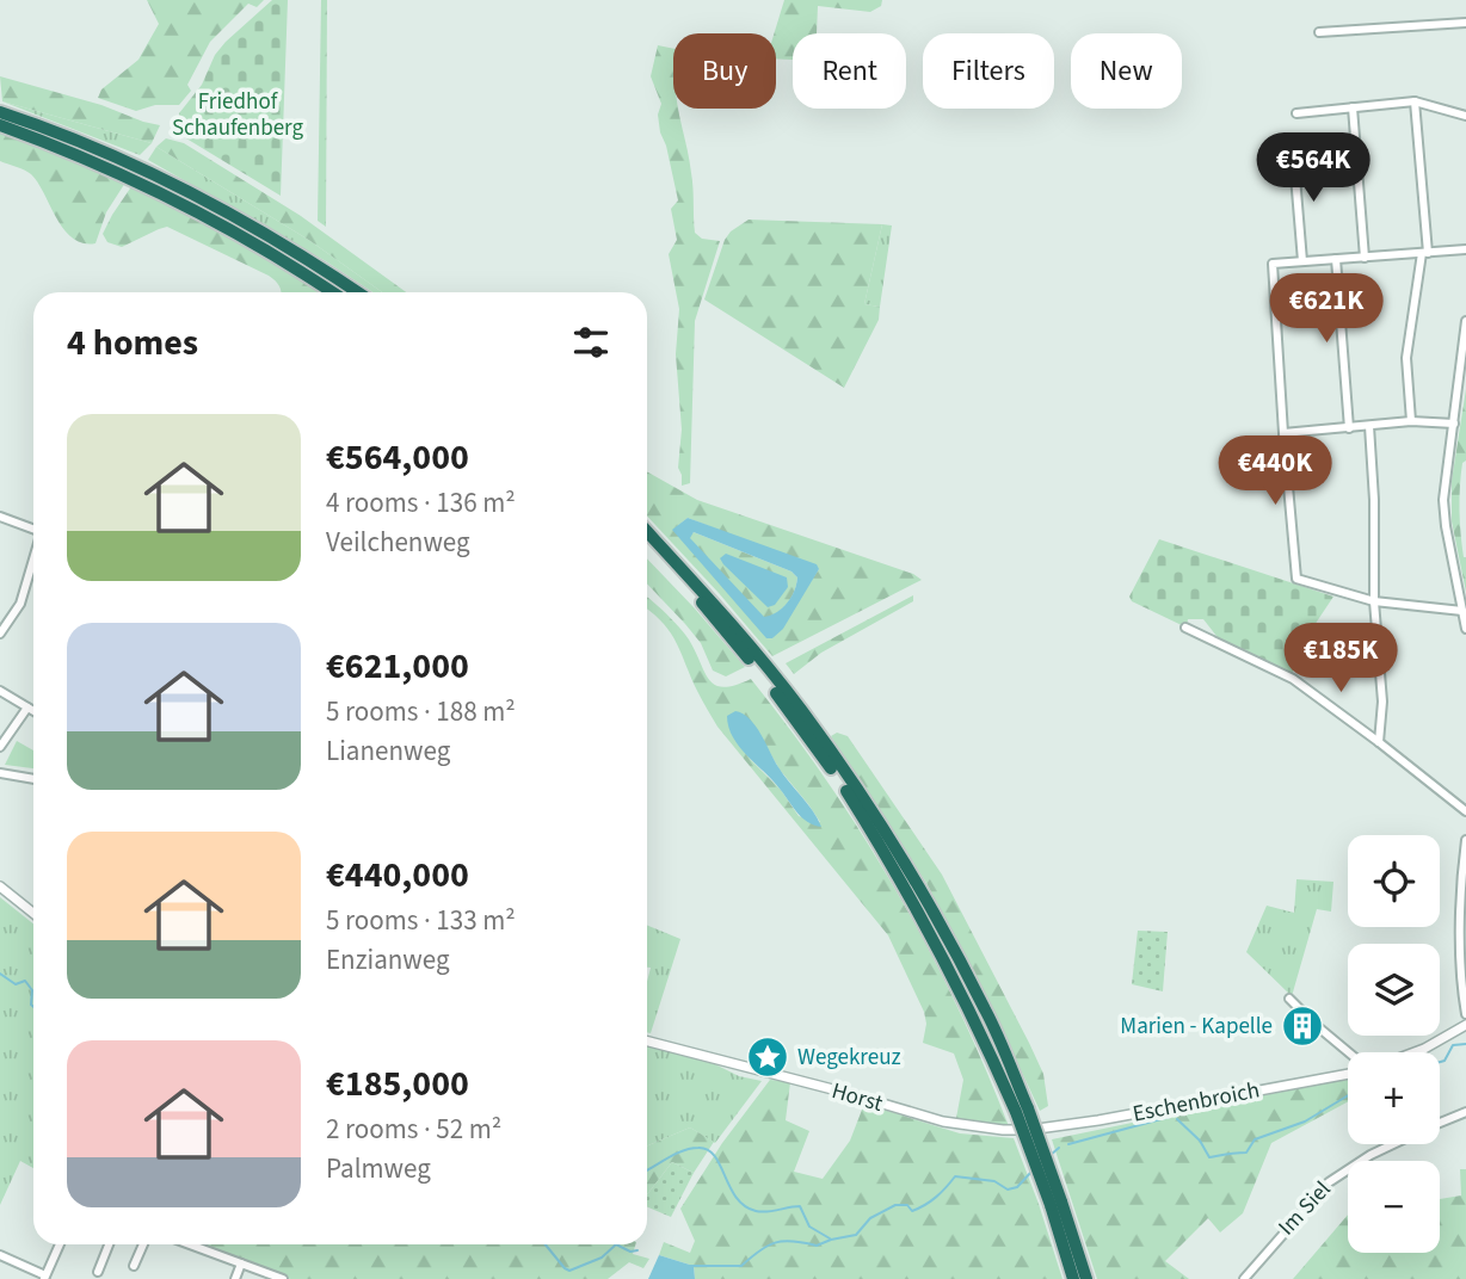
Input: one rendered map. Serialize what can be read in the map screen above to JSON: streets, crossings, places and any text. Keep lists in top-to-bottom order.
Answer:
{
  "streets": {
    "street": ["Horst", "Eschenbroich", "Im Siel"]
  },
  "crossings": [
    ["Horst", "Eschenbroich"]
  ],
  "parks": ["Friedhof Schaufenberg"],
  "places": {
    "building": ["Marien - Kapelle"],
    "place": ["Wegekreuz"]
  },
  "page": {
    "chip": [
      "Buy",
      "Rent",
      "Filters",
      "New"
    ],
    "price": [
      "€564K",
      "€621K",
      "€440K",
      "€185K"
    ],
    "heading": "4 homes",
    "list": [
      {
        "name": "€564,000",
        "note": "4 rooms · 136 m² · Veilchenweg"
      },
      {
        "name": "€621,000",
        "note": "5 rooms · 188 m² · Lianenweg"
      },
      {
        "name": "€440,000",
        "note": "5 rooms · 133 m² · Enzianweg"
      },
      {
        "name": "€185,000",
        "note": "2 rooms · 52 m² · Palmweg"
      }
    ],
    "map_buttons": ["+", "−"]
  }
}
